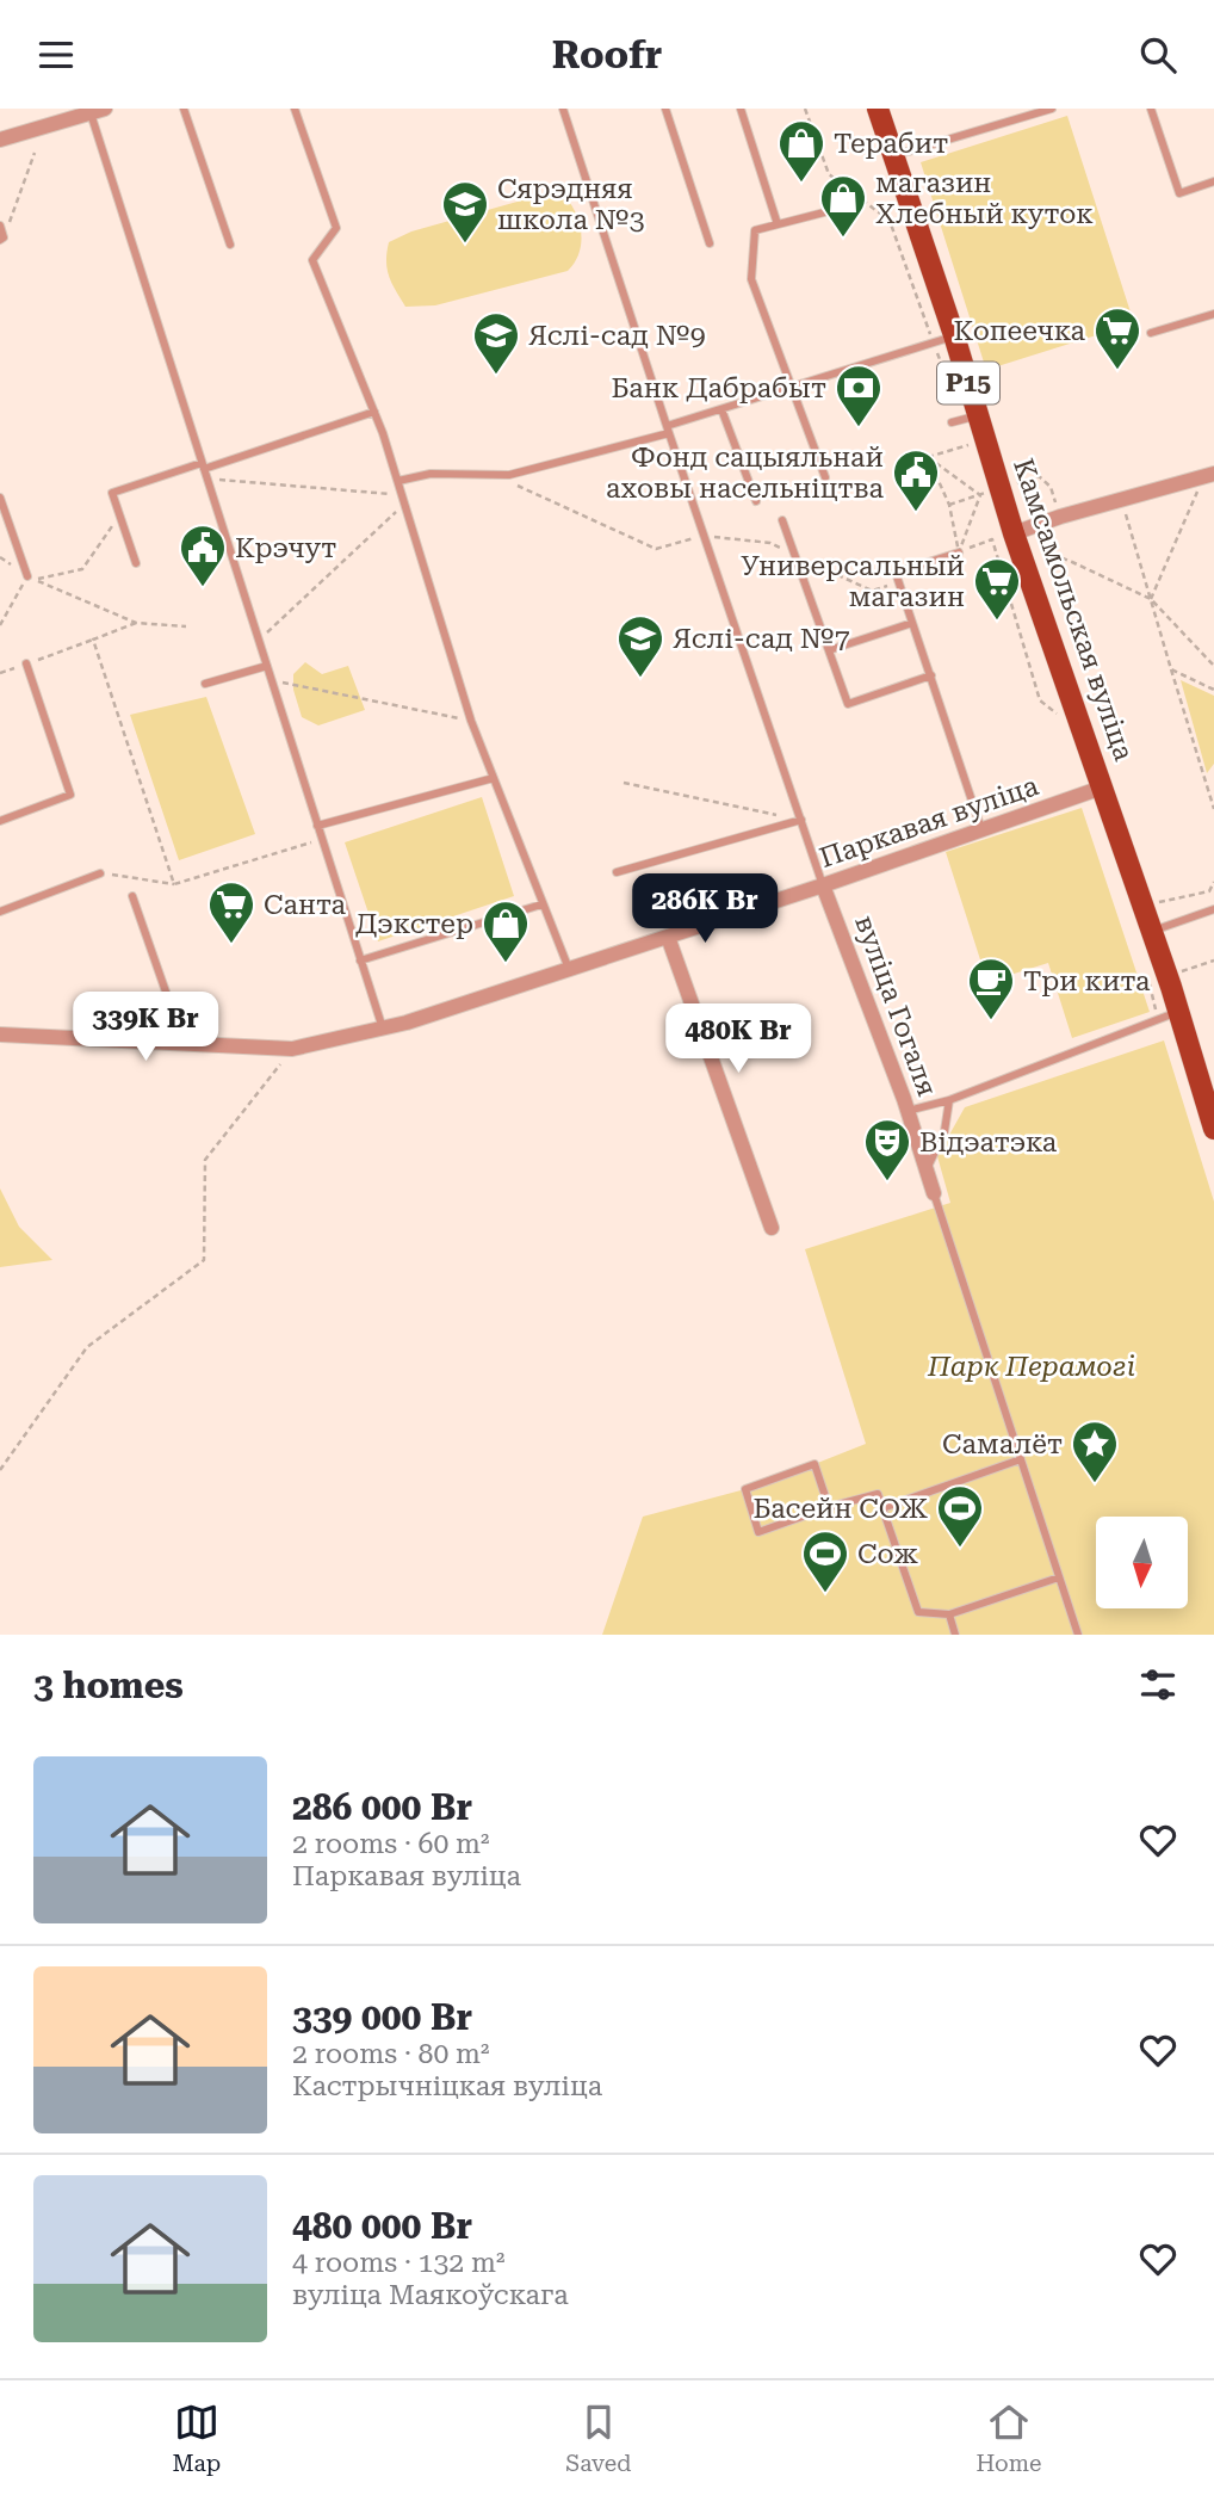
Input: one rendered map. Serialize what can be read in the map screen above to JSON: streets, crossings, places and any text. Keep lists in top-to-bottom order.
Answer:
{
  "streets": {
    "main road": ["Р15", "Камсамольская вуліца"],
    "street": ["Паркавая вуліца", "вуліца Гогаля"]
  },
  "crossings": [
    ["Камсамольская вуліца", "Паркавая вуліца"],
    ["Паркавая вуліца", "вуліца Гогаля"]
  ],
  "parks": ["Парк Перамогі"],
  "places": {
    "shop": ["Терабит", "магазин Хлебный куток", "Дэкстер"],
    "school or university": ["Сярэдняя школа №3", "Яслі-сад №9", "Яслі-сад №7"],
    "supermarket": ["Копеечка", "Универсальный магазин", "Санта"],
    "bank": ["Банк Дабрабыт"],
    "public building": ["Фонд сацыяльнай аховы насельніцтва", "Крэчут"],
    "cafe": ["Три кита"],
    "theatre": ["Відэатэка"],
    "place": ["Самалёт"],
    "sports": ["Басейн СОЖ", "Сож"]
  },
  "north": "bottom",
  "page": {
    "header": "Roofr",
    "price": ["286K Br", "339K Br", "480K Br"],
    "heading": "3 homes",
    "list": [
      {
        "name": "286 000 Br",
        "note": "2 rooms · 60 m² · Паркавая вуліца"
      },
      {
        "name": "339 000 Br",
        "note": "2 rooms · 80 m² · Кастрычніцкая вуліца"
      },
      {
        "name": "480 000 Br",
        "note": "4 rooms · 132 m² · вуліца Маякоўскага"
      }
    ],
    "tabs": ["Map", "Saved", "Home"]
  }
}
